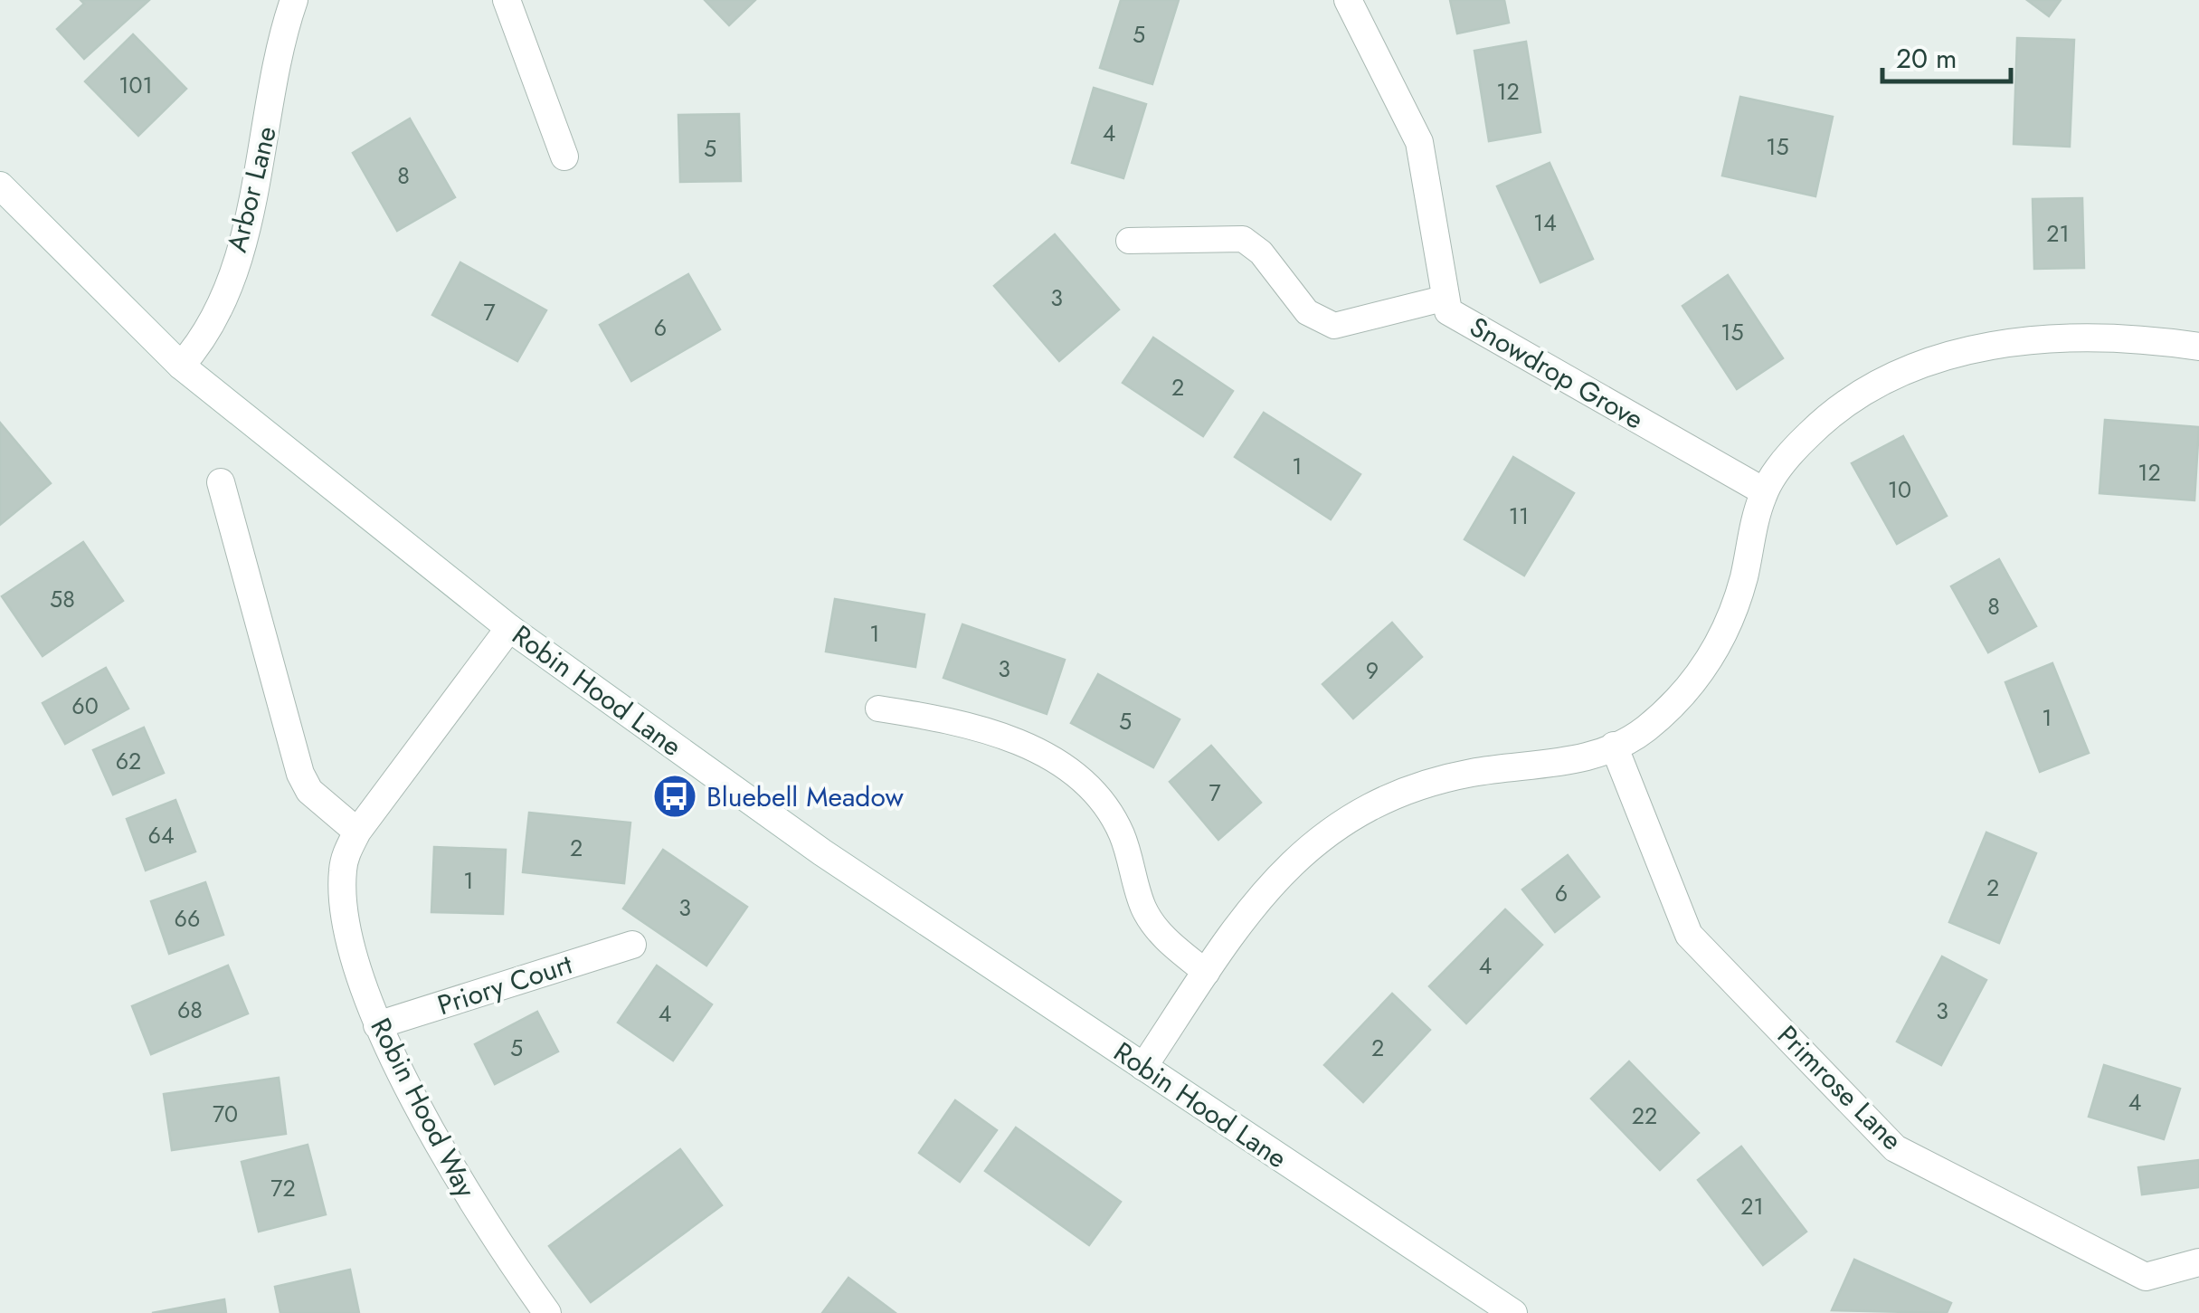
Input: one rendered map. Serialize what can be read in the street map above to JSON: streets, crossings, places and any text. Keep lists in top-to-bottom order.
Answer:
{
  "streets": {
    "street": [
      "Arbor Lane",
      "Snowdrop Grove",
      "Robin Hood Lane",
      "Priory Court",
      "Primrose Lane",
      "Robin Hood Way"
    ]
  },
  "crossings": [
    ["Arbor Lane", "Robin Hood Lane"],
    ["Robin Hood Lane", "Robin Hood Way"],
    ["Priory Court", "Robin Hood Way"]
  ],
  "places": {
    "bus stop": ["Bluebell Meadow"]
  },
  "house_numbers": [
    "5",
    "101",
    "12",
    "4",
    "15",
    "5",
    "8",
    "14",
    "21",
    "3",
    "7",
    "6",
    "15",
    "2",
    "1",
    "12",
    "10",
    "11",
    "58",
    "8",
    "1",
    "3",
    "9",
    "60",
    "1",
    "5",
    "62",
    "7",
    "64",
    "2",
    "1",
    "2",
    "6",
    "3",
    "66",
    "4",
    "68",
    "3",
    "4",
    "5",
    "2",
    "4",
    "70",
    "22",
    "72",
    "21"
  ],
  "scale_bar": "20 m"
}
